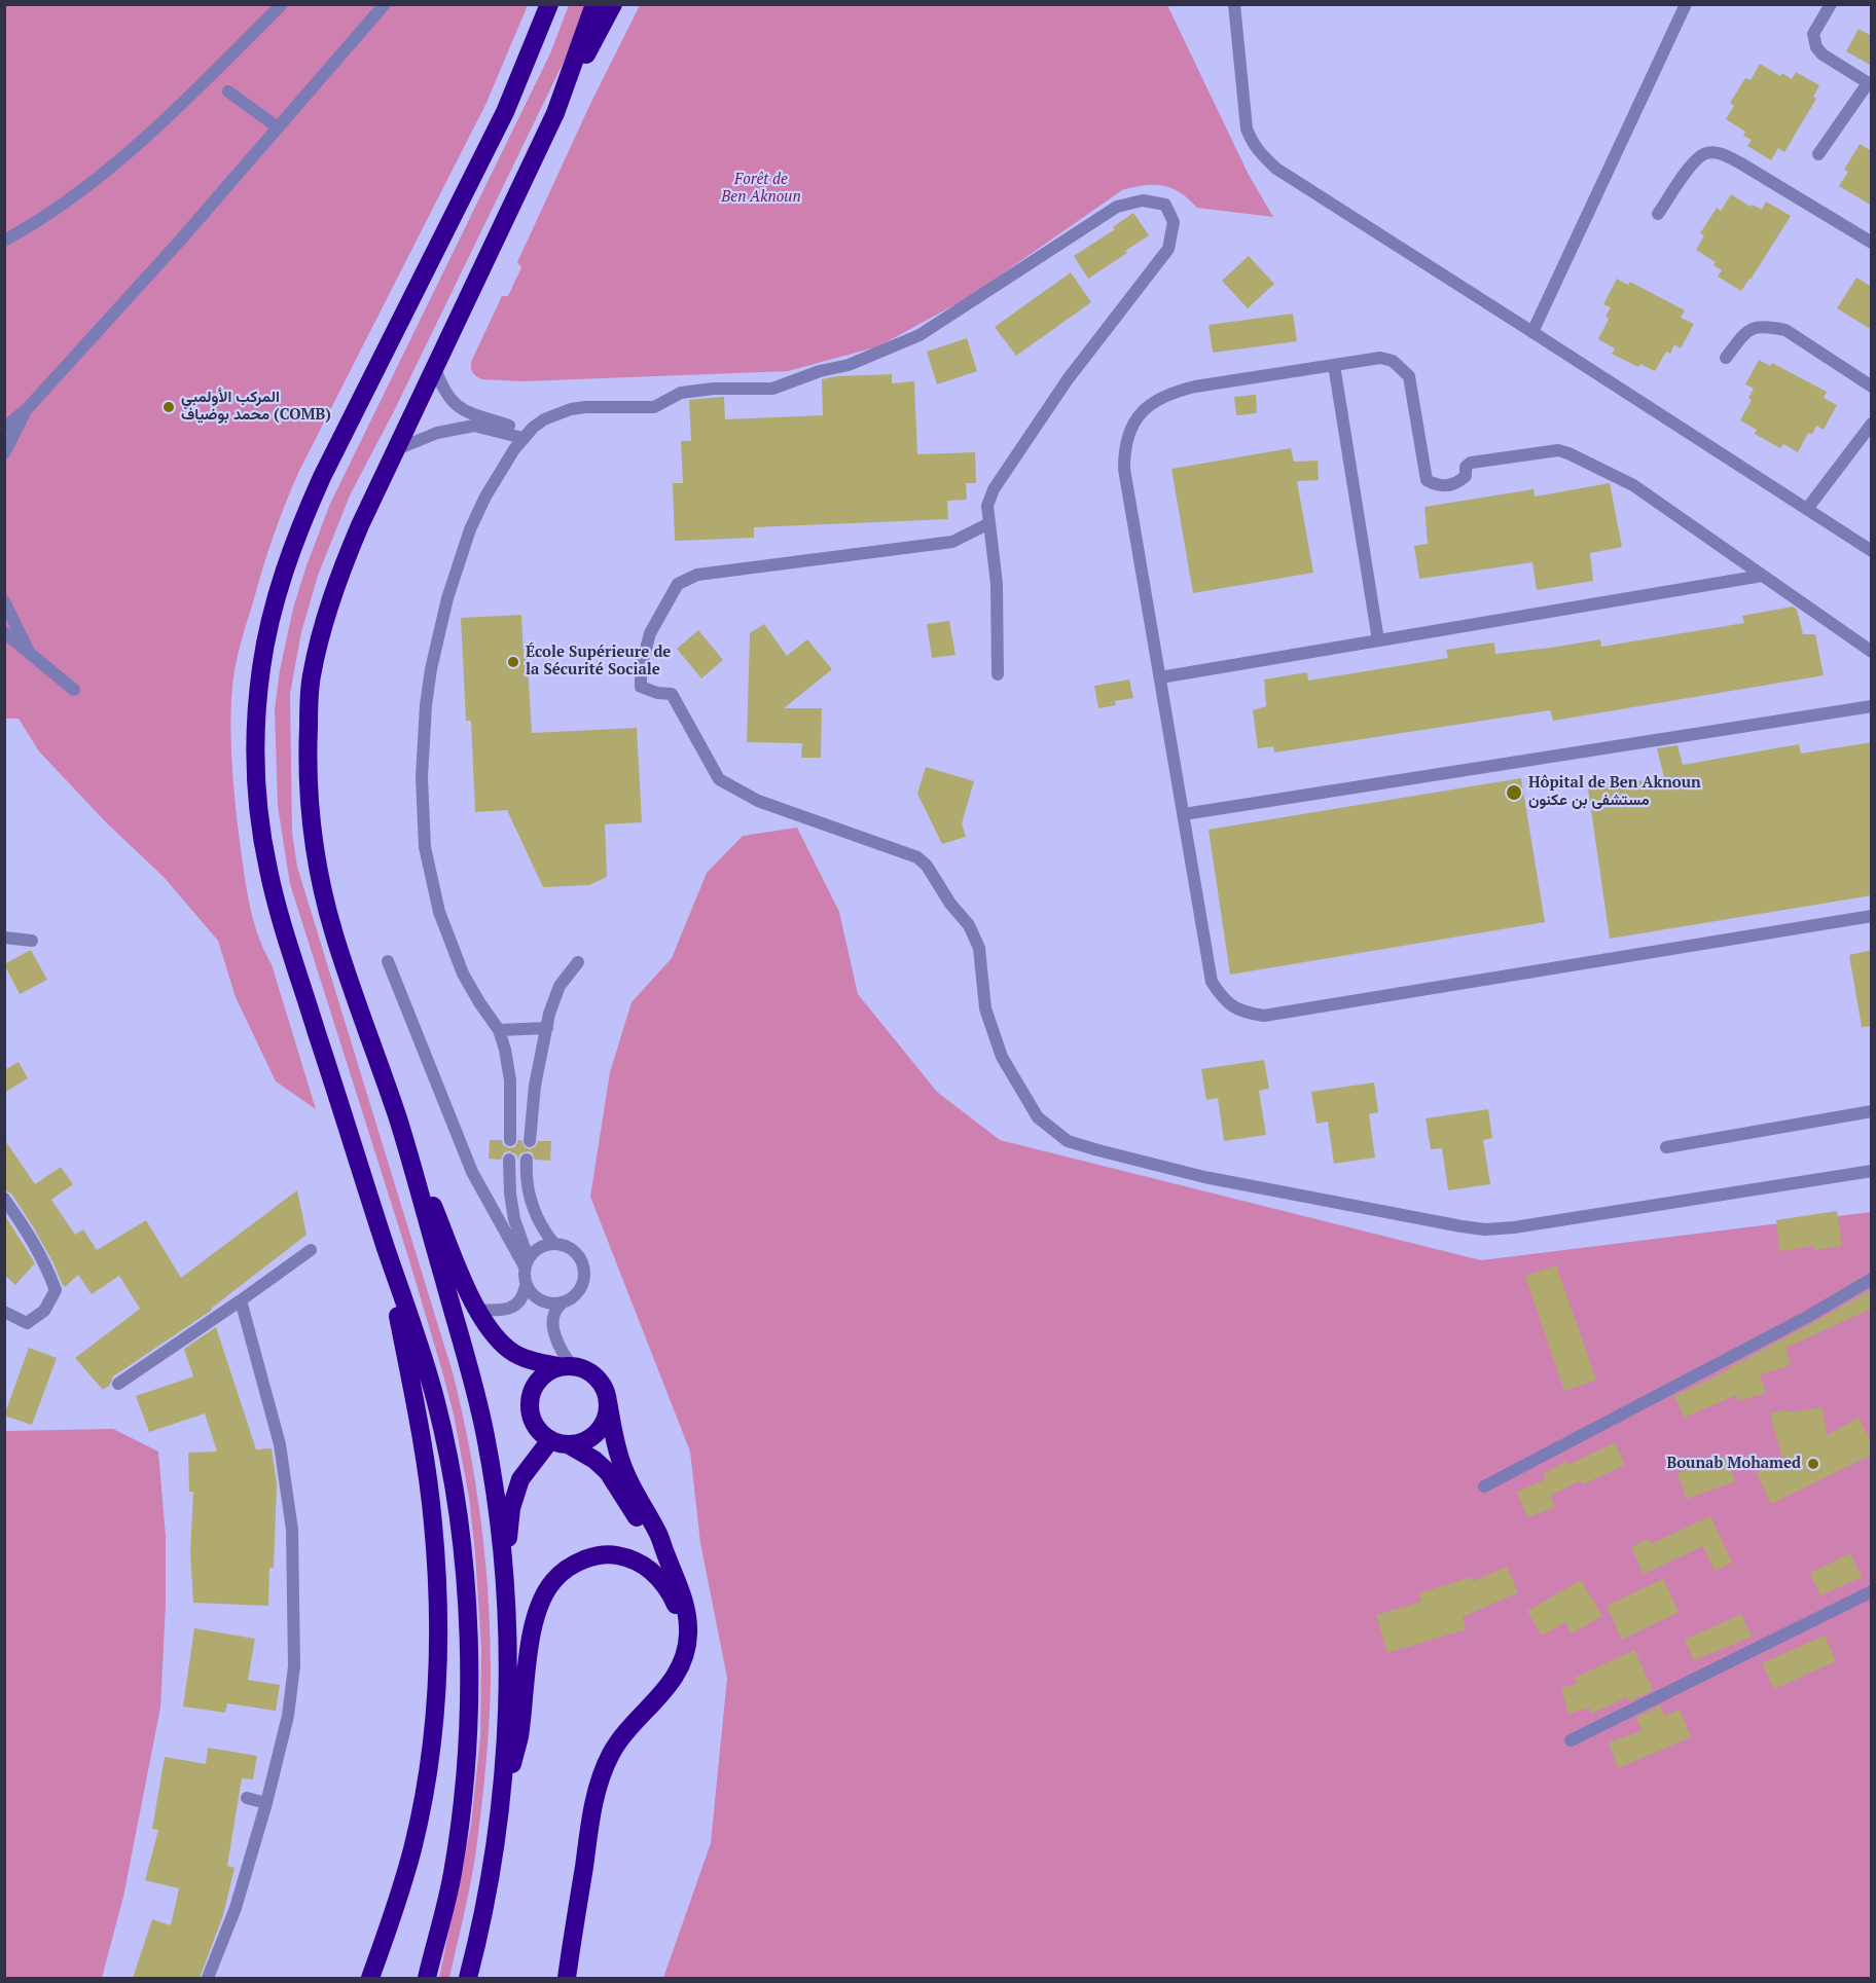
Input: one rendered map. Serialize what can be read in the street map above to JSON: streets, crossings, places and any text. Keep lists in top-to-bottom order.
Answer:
{
  "parks": ["Forêt de Ben Aknoun"],
  "places": [
    "المركب الأولمبي محمد بوضياف (COMB)",
    "École Supérieure de la Sécurité Sociale",
    "Hôpital de Ben Aknoun مستشفى بن عكنون",
    "Bounab Mohamed"
  ]
}
